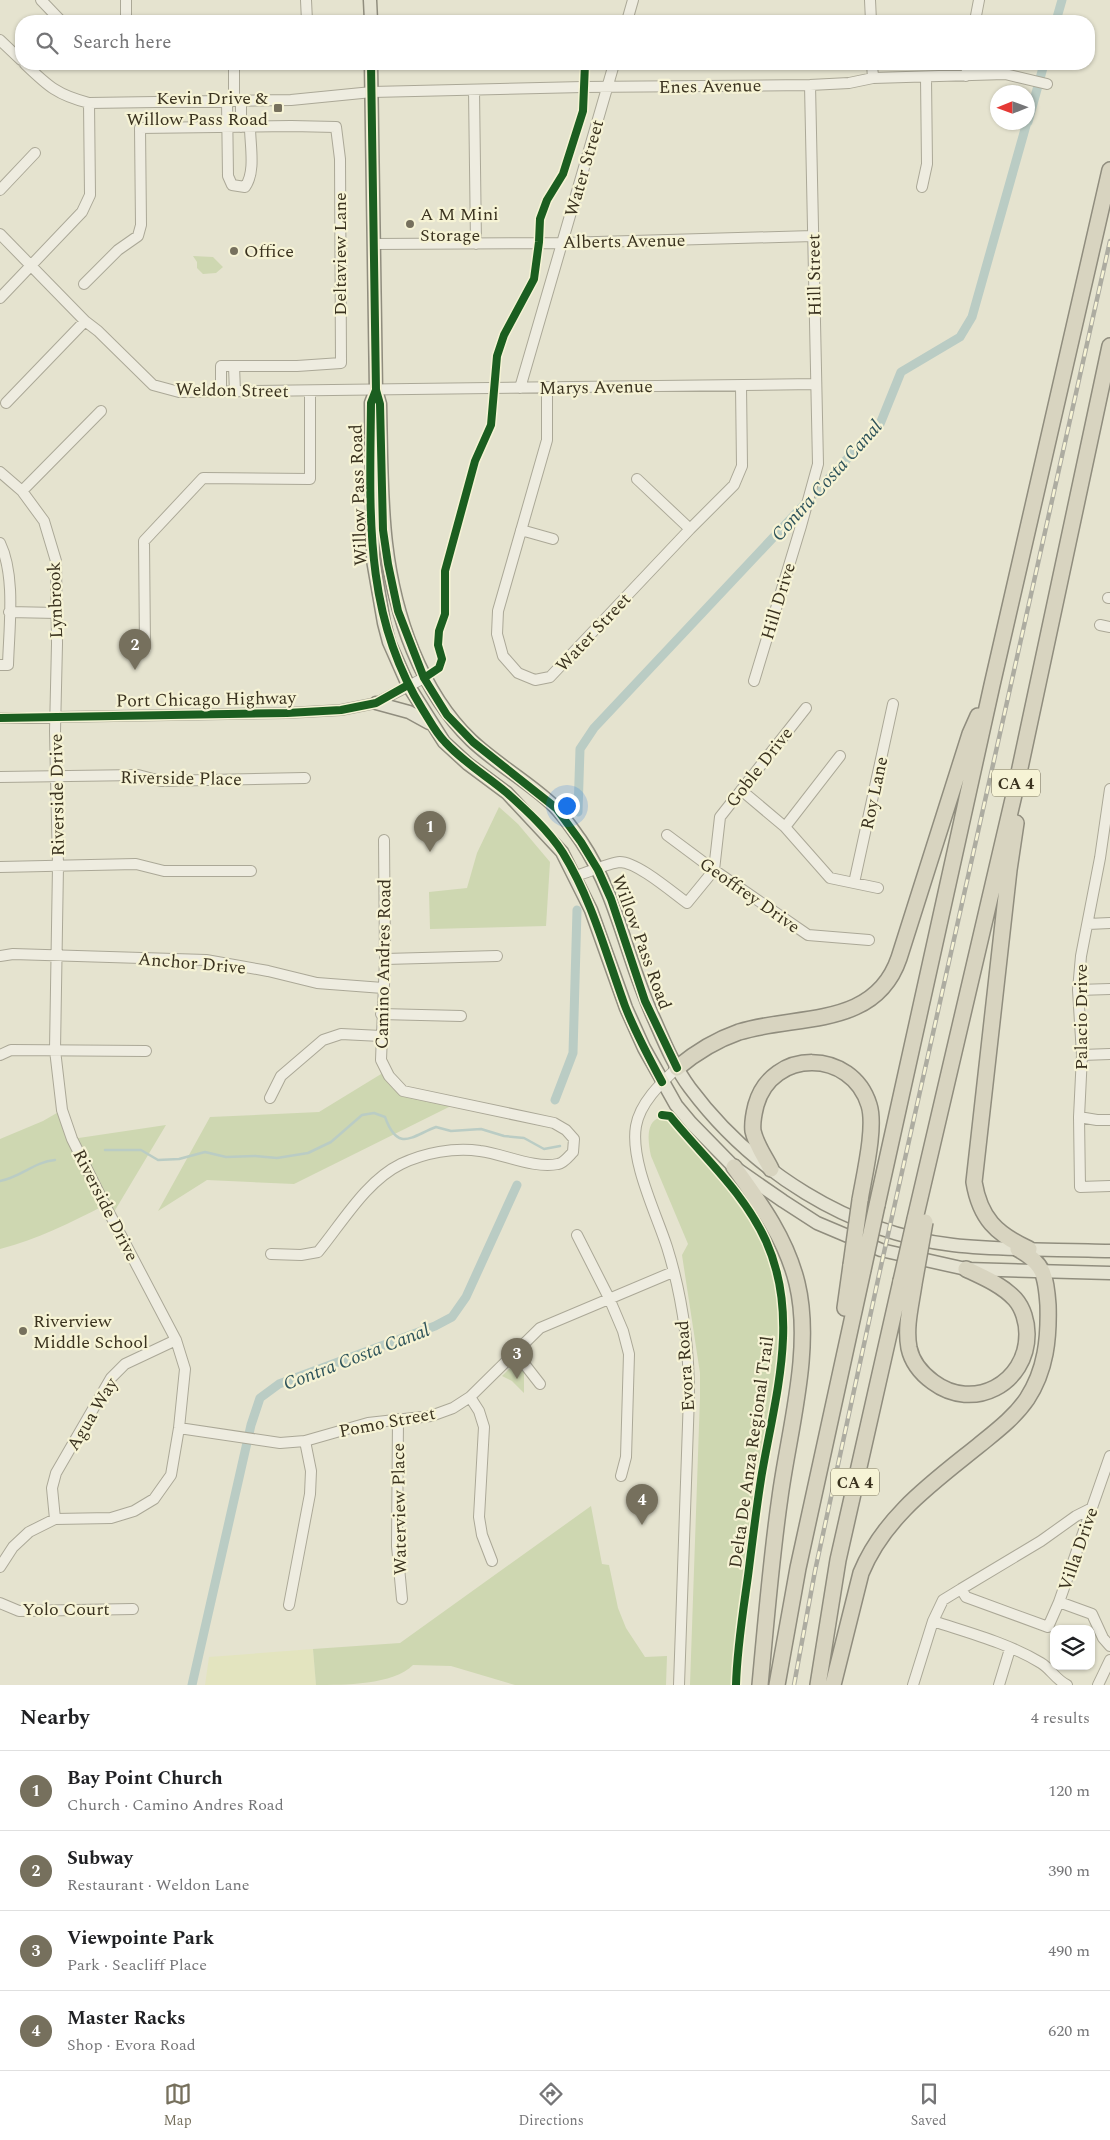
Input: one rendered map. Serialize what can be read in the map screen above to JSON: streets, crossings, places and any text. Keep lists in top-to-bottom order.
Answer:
{
  "streets": {
    "highway": ["CA 4"],
    "main road": ["Willow Pass Road"],
    "street": [
      "Enes Avenue",
      "Water Street",
      "Alberts Avenue",
      "Deltaview Lane",
      "Hill Street",
      "Marys Avenue",
      "Weldon Street",
      "Lynbrook",
      "Hill Drive",
      "Port Chicago Highway",
      "Goble Drive",
      "Riverside Place",
      "Roy Lane",
      "Riverside Drive",
      "Geoffrey Drive",
      "Anchor Drive",
      "Camino Andres Road",
      "Palacio Drive",
      "Evora Road",
      "Agua Way",
      "Pomo Street",
      "Waterview Place",
      "Villa Drive",
      "Yolo Court"
    ],
    "cycle path": ["Delta De Anza Regional Trail"]
  },
  "crossings": [
    ["Enes Avenue", "Water Street"],
    ["Enes Avenue", "Hill Street"],
    ["Enes Avenue", "Willow Pass Road"],
    ["Water Street", "Alberts Avenue"],
    ["Water Street", "Marys Avenue"],
    ["Alberts Avenue", "Hill Street"],
    ["Alberts Avenue", "Willow Pass Road"],
    ["Deltaview Lane", "Weldon Street"],
    ["Hill Street", "Marys Avenue"],
    ["Hill Street", "Hill Drive"],
    ["Marys Avenue", "Weldon Street"],
    ["Marys Avenue", "Willow Pass Road"],
    ["Weldon Street", "Willow Pass Road"],
    ["Willow Pass Road", "Port Chicago Highway"],
    ["Willow Pass Road", "Evora Road"],
    ["Lynbrook", "Port Chicago Highway"],
    ["Lynbrook", "Riverside Drive"],
    ["Port Chicago Highway", "Riverside Drive"],
    ["Goble Drive", "Geoffrey Drive"],
    ["Riverside Place", "Riverside Drive"],
    ["Riverside Drive", "Anchor Drive"],
    ["Riverside Drive", "Agua Way"],
    ["Riverside Drive", "Pomo Street"],
    ["Anchor Drive", "Camino Andres Road"],
    ["Evora Road", "Pomo Street"],
    ["Pomo Street", "Waterview Place"]
  ],
  "water": ["Contra Costa Canal"],
  "places": {
    "transit": ["Kevin Drive & Willow Pass Road"],
    "other": ["A M Mini Storage", "Office", "Riverview Middle School"]
  },
  "north": "left",
  "page": {
    "search": "Search here",
    "pins": [
      "2",
      "1",
      "3",
      "4"
    ],
    "heading": ["Nearby", "4 results"],
    "list": [
      {
        "mark": "1",
        "name": "Bay Point Church",
        "note": "Church · Camino Andres Road",
        "value": "120 m"
      },
      {
        "mark": "2",
        "name": "Subway",
        "note": "Restaurant · Weldon Lane",
        "value": "390 m"
      },
      {
        "mark": "3",
        "name": "Viewpointe Park",
        "note": "Park · Seacliff Place",
        "value": "490 m"
      },
      {
        "mark": "4",
        "name": "Master Racks",
        "note": "Shop · Evora Road",
        "value": "620 m"
      }
    ],
    "nav": ["Map", "Directions", "Saved"]
  }
}
